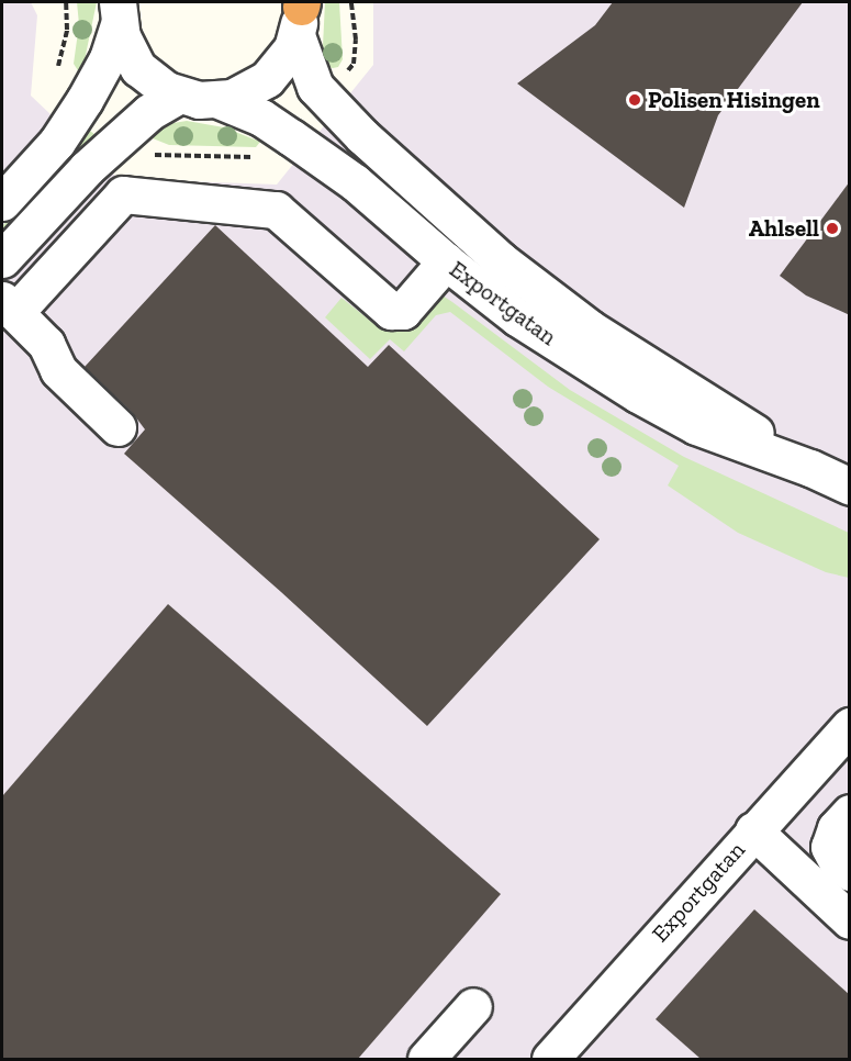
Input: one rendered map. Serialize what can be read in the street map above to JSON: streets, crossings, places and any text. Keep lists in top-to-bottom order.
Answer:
{
  "streets": {
    "street": ["Exportgatan"]
  },
  "places": ["Polisen Hisingen", "Ahlsell"]
}
